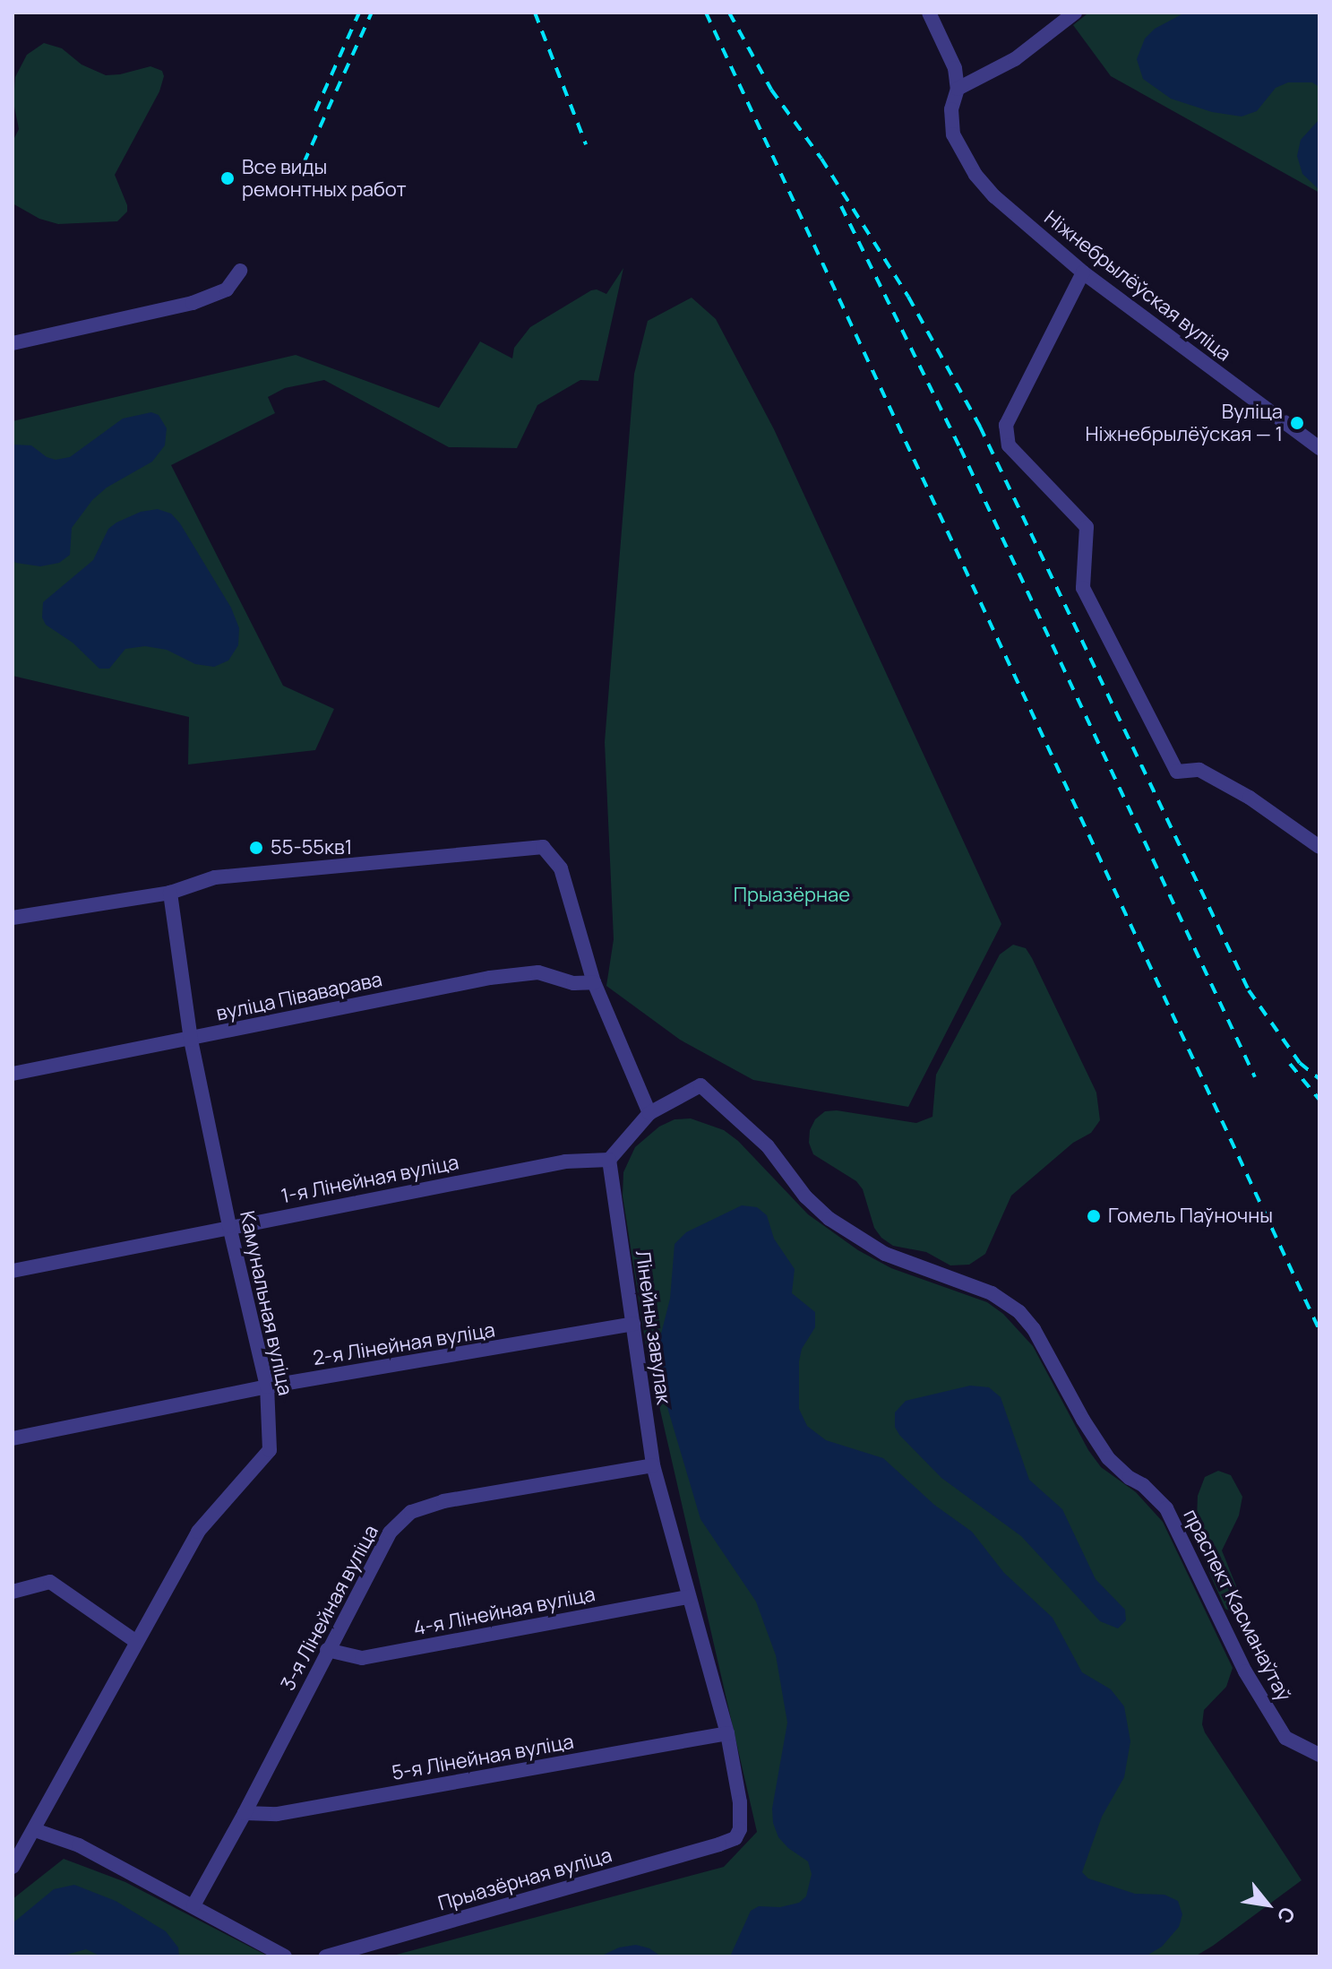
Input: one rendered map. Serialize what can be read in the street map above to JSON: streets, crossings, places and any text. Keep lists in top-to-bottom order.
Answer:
{
  "streets": {
    "street": [
      "Ніжнебрылёўская вуліца",
      "вуліца Піваварава",
      "1-я Лінейная вуліца",
      "Камунальная вуліца",
      "Лінейны завулак",
      "2-я Лінейная вуліца",
      "праспект Касманаўтаў",
      "3-я Лінейная вуліца",
      "4-я Лінейная вуліца",
      "5-я Лінейная вуліца",
      "Прыазёрная вуліца"
    ]
  },
  "crossings": [
    ["вуліца Піваварава", "Камунальная вуліца"],
    ["1-я Лінейная вуліца", "Камунальная вуліца"],
    ["1-я Лінейная вуліца", "Лінейны завулак"],
    ["Камунальная вуліца", "2-я Лінейная вуліца"],
    ["Лінейны завулак", "2-я Лінейная вуліца"],
    ["Лінейны завулак", "3-я Лінейная вуліца"],
    ["Лінейны завулак", "4-я Лінейная вуліца"],
    ["Лінейны завулак", "5-я Лінейная вуліца"],
    ["Лінейны завулак", "Прыазёрная вуліца"],
    ["3-я Лінейная вуліца", "4-я Лінейная вуліца"],
    ["3-я Лінейная вуліца", "5-я Лінейная вуліца"]
  ],
  "parks": ["Прыазёрнае"],
  "places": [
    "Все виды ремонтных работ",
    "Вуліца Ніжнебрылёўская — 1",
    "55-55кв1",
    "Гомель Паўночны"
  ],
  "north": "bottom right"
}
